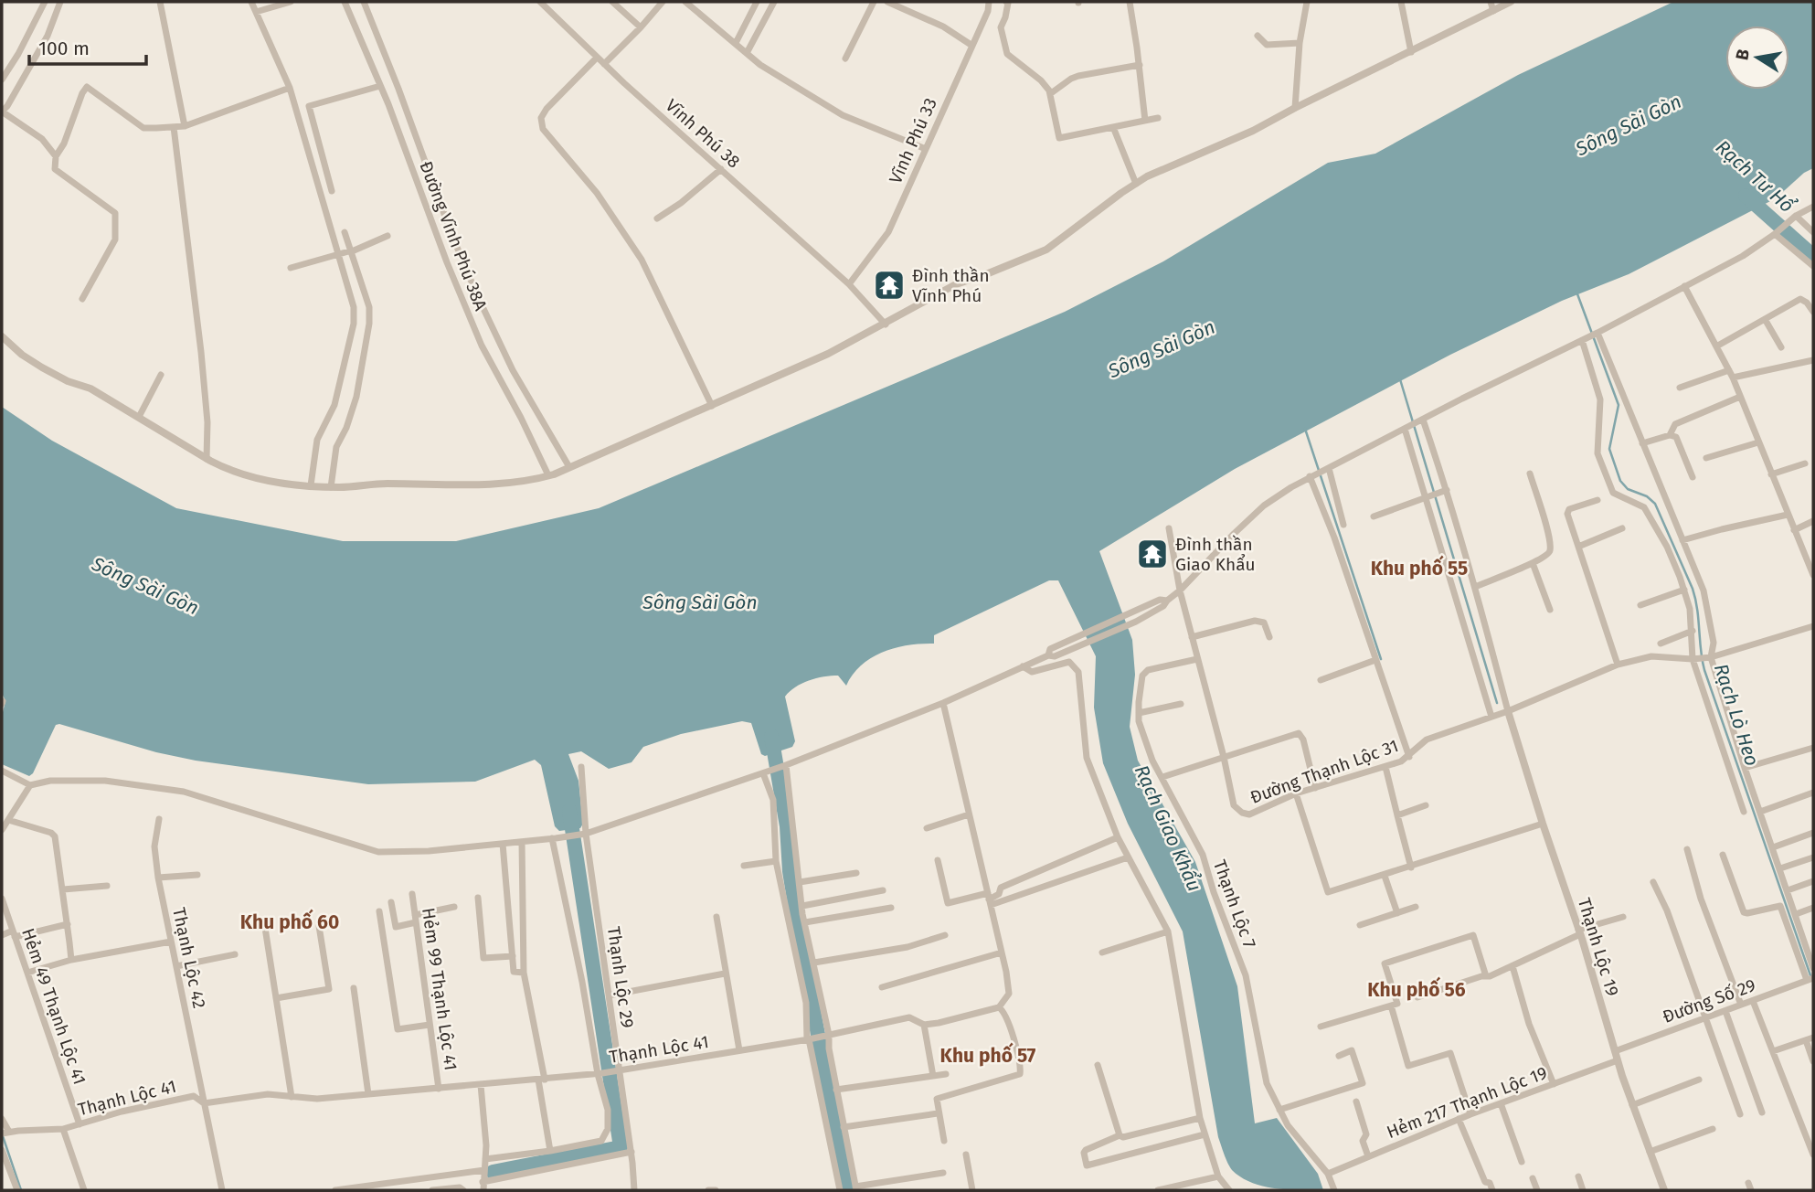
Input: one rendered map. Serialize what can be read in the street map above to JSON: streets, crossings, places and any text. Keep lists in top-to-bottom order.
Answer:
{
  "streets": {
    "street": [
      "Vĩnh Phú 38",
      "Vĩnh Phú 33",
      "Đường Vĩnh Phú 38A",
      "Đường Thạnh Lộc 31",
      "Thạnh Lộc 7",
      "Thạnh Lộc 19",
      "Thạnh Lộc 42",
      "Thạnh Lộc 29",
      "Hẻm 99 Thạnh Lộc 41",
      "Đường Số 29",
      "Hẻm 49 Thạnh Lộc 41",
      "Thạnh Lộc 41",
      "Hẻm 217 Thạnh Lộc 19"
    ]
  },
  "crossings": [
    ["Vĩnh Phú 38", "Vĩnh Phú 33"],
    ["Đường Thạnh Lộc 31", "Thạnh Lộc 7"],
    ["Đường Thạnh Lộc 31", "Thạnh Lộc 19"],
    ["Thạnh Lộc 7", "Hẻm 217 Thạnh Lộc 19"],
    ["Thạnh Lộc 19", "Đường Số 29"],
    ["Thạnh Lộc 19", "Hẻm 217 Thạnh Lộc 19"],
    ["Thạnh Lộc 42", "Thạnh Lộc 41"],
    ["Thạnh Lộc 29", "Thạnh Lộc 41"],
    ["Hẻm 99 Thạnh Lộc 41", "Thạnh Lộc 41"],
    ["Hẻm 49 Thạnh Lộc 41", "Thạnh Lộc 41"]
  ],
  "districts": [
    "Khu phố 55",
    "Khu phố 60",
    "Khu phố 56",
    "Khu phố 57"
  ],
  "water": [
    "Sông Sài Gòn",
    "Rạch Tư Hổ",
    "Rạch Lò Heo",
    "Rạch Giao Khẩu"
  ],
  "places": {
    "temple": ["Đình thần Vĩnh Phú", "Đình thần Giao Khẩu"]
  },
  "scale_bar": "100 m",
  "north": "left"
}
